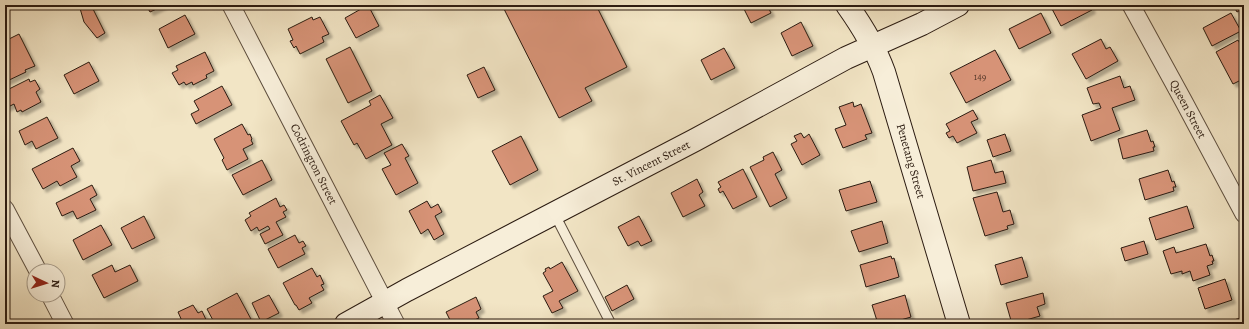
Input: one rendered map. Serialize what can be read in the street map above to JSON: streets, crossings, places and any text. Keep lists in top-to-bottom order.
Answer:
{
  "streets": {
    "main road": ["Penetang Street", "St. Vincent Street"],
    "street": ["Queen Street", "Codrington Street"]
  },
  "crossings": [
    ["Penetang Street", "St. Vincent Street"],
    ["St. Vincent Street", "Codrington Street"]
  ],
  "house_numbers": ["149"],
  "north": "right"
}
